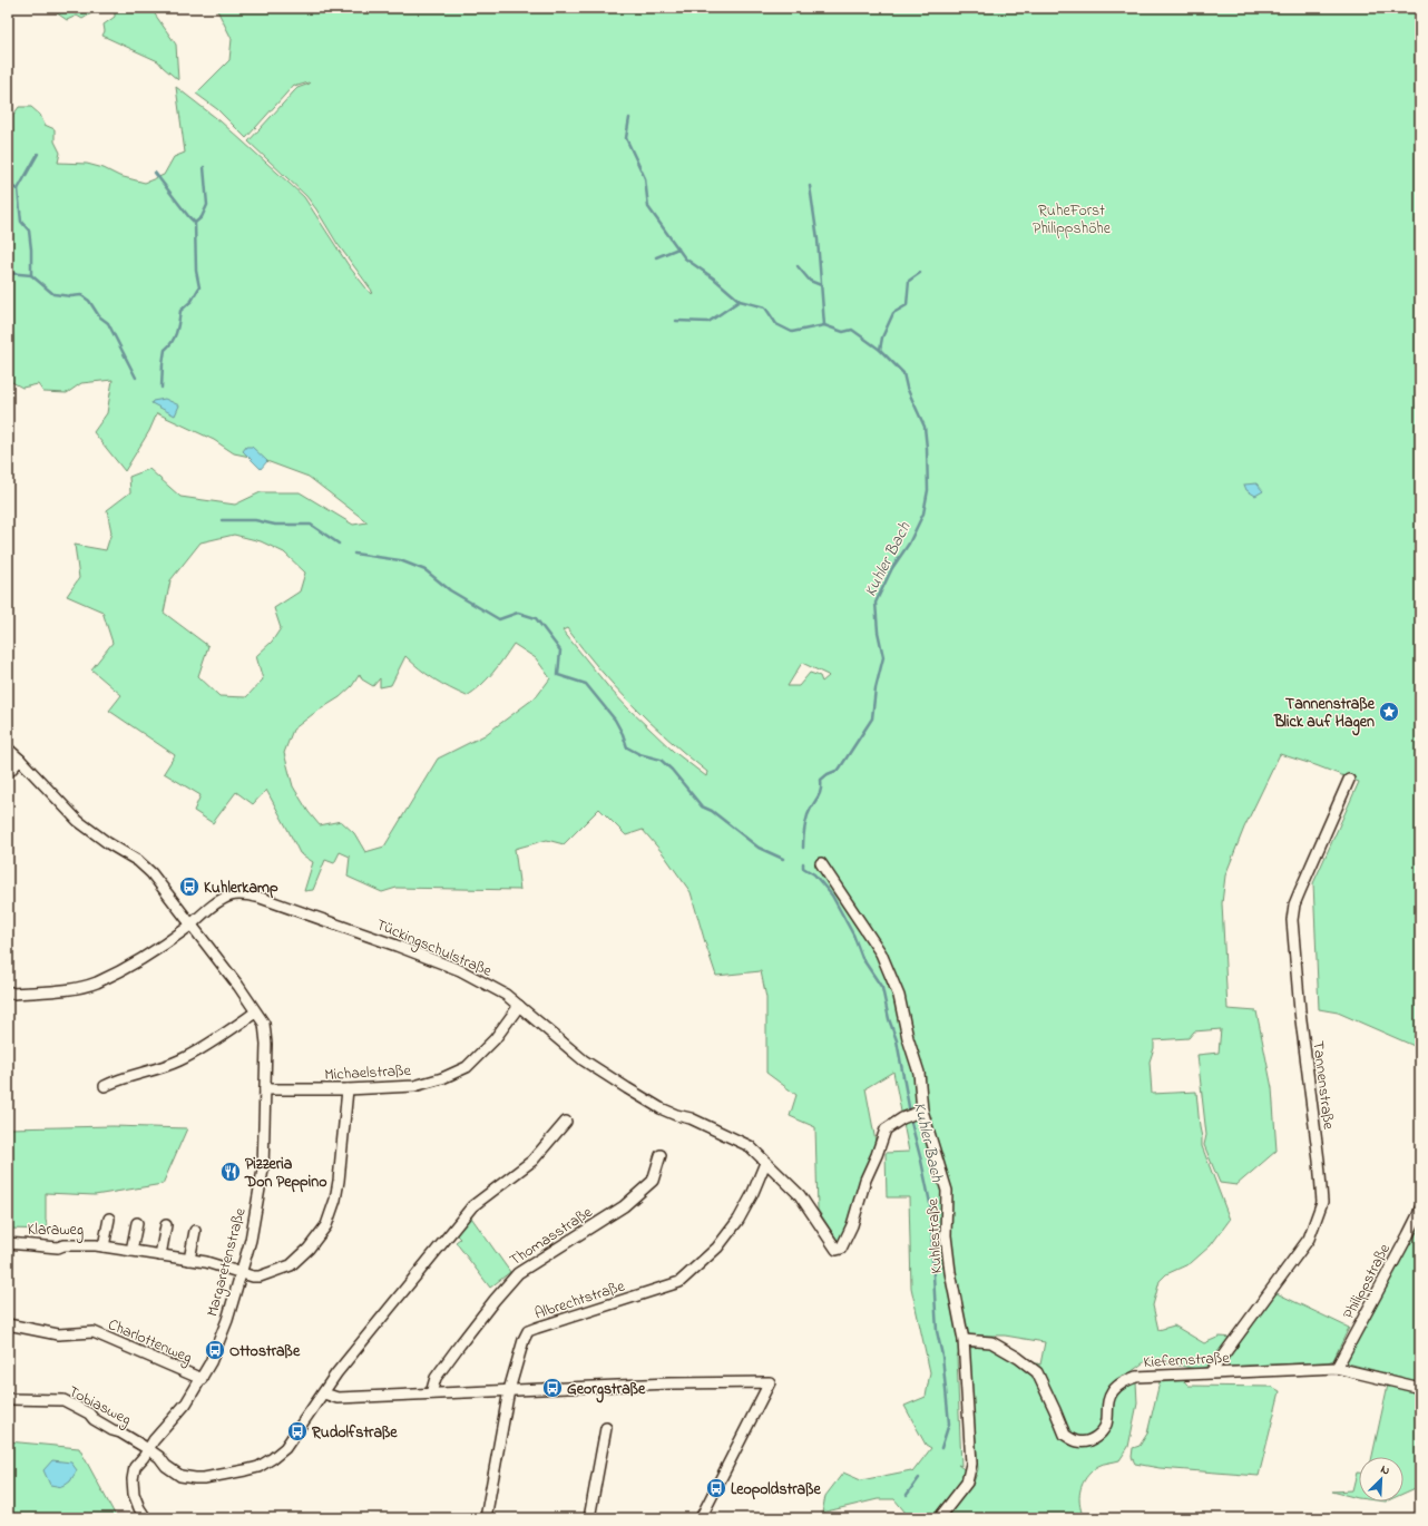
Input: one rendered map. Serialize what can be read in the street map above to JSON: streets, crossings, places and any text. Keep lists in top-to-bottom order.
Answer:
{
  "streets": {
    "street": [
      "Tückingschulstraße",
      "Michaelstraße",
      "Tannenstraße",
      "Klaraweg",
      "Thomasstraße",
      "Kuhlestraße",
      "Margaretenstraße",
      "Philippstraße",
      "Albrechtstraße",
      "Charlottenweg",
      "Kiefernstraße",
      "Tobiasweg"
    ]
  },
  "crossings": [
    ["Tückingschulstraße", "Michaelstraße"],
    ["Tückingschulstraße", "Kuhlestraße"],
    ["Tückingschulstraße", "Margaretenstraße"],
    ["Tückingschulstraße", "Albrechtstraße"],
    ["Michaelstraße", "Margaretenstraße"],
    ["Tannenstraße", "Kiefernstraße"],
    ["Klaraweg", "Margaretenstraße"],
    ["Kuhlestraße", "Kiefernstraße"],
    ["Margaretenstraße", "Charlottenweg"],
    ["Margaretenstraße", "Tobiasweg"],
    ["Philippstraße", "Kiefernstraße"]
  ],
  "water": ["Kuhler Bach"],
  "parks": ["RuheForst Philippshöhe"],
  "places": {
    "place": ["Tannenstraße Blick auf Hagen"],
    "bus stop": [
      "Kuhlerkamp",
      "Ottostraße",
      "Georgstraße",
      "Rudolfstraße",
      "Leopoldstraße"
    ],
    "restaurant": ["Pizzeria Don Peppino"]
  },
  "north": "top right"
}
